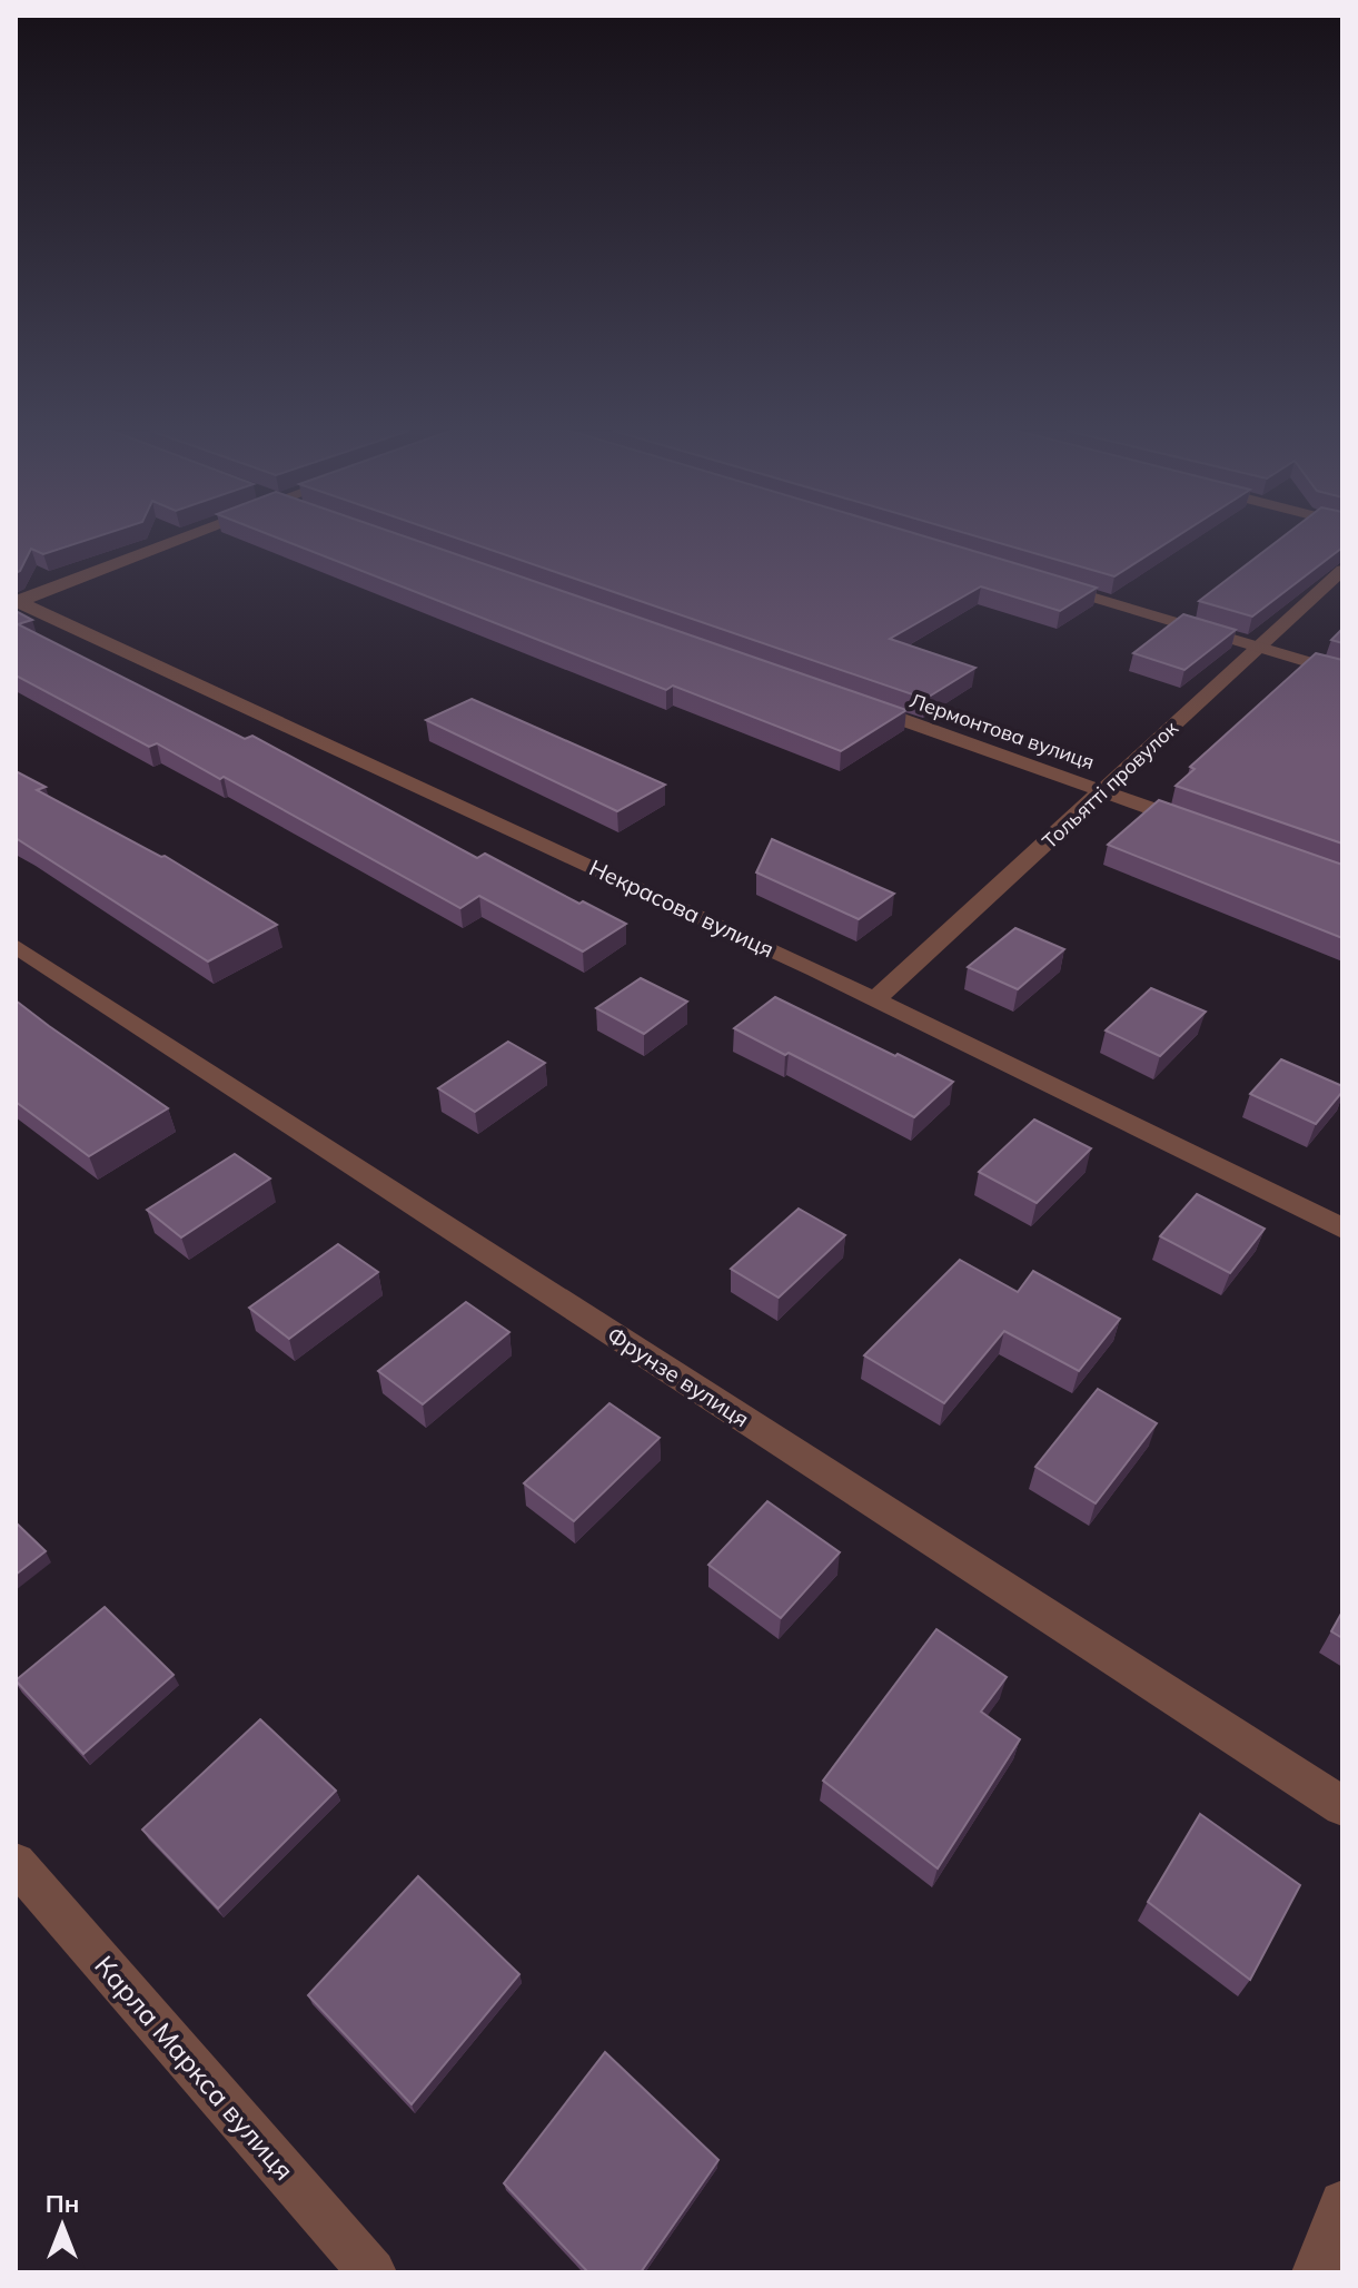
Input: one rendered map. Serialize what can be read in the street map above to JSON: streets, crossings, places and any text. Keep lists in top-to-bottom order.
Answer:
{
  "streets": {
    "street": [
      "Лермонтова вулиця",
      "Тольятті провулок",
      "Некрасова вулиця",
      "Фрунзе вулиця",
      "Карла Маркса вулиця"
    ]
  },
  "crossings": [
    ["Лермонтова вулиця", "Тольятті провулок"],
    ["Тольятті провулок", "Некрасова вулиця"]
  ],
  "north": "top"
}
